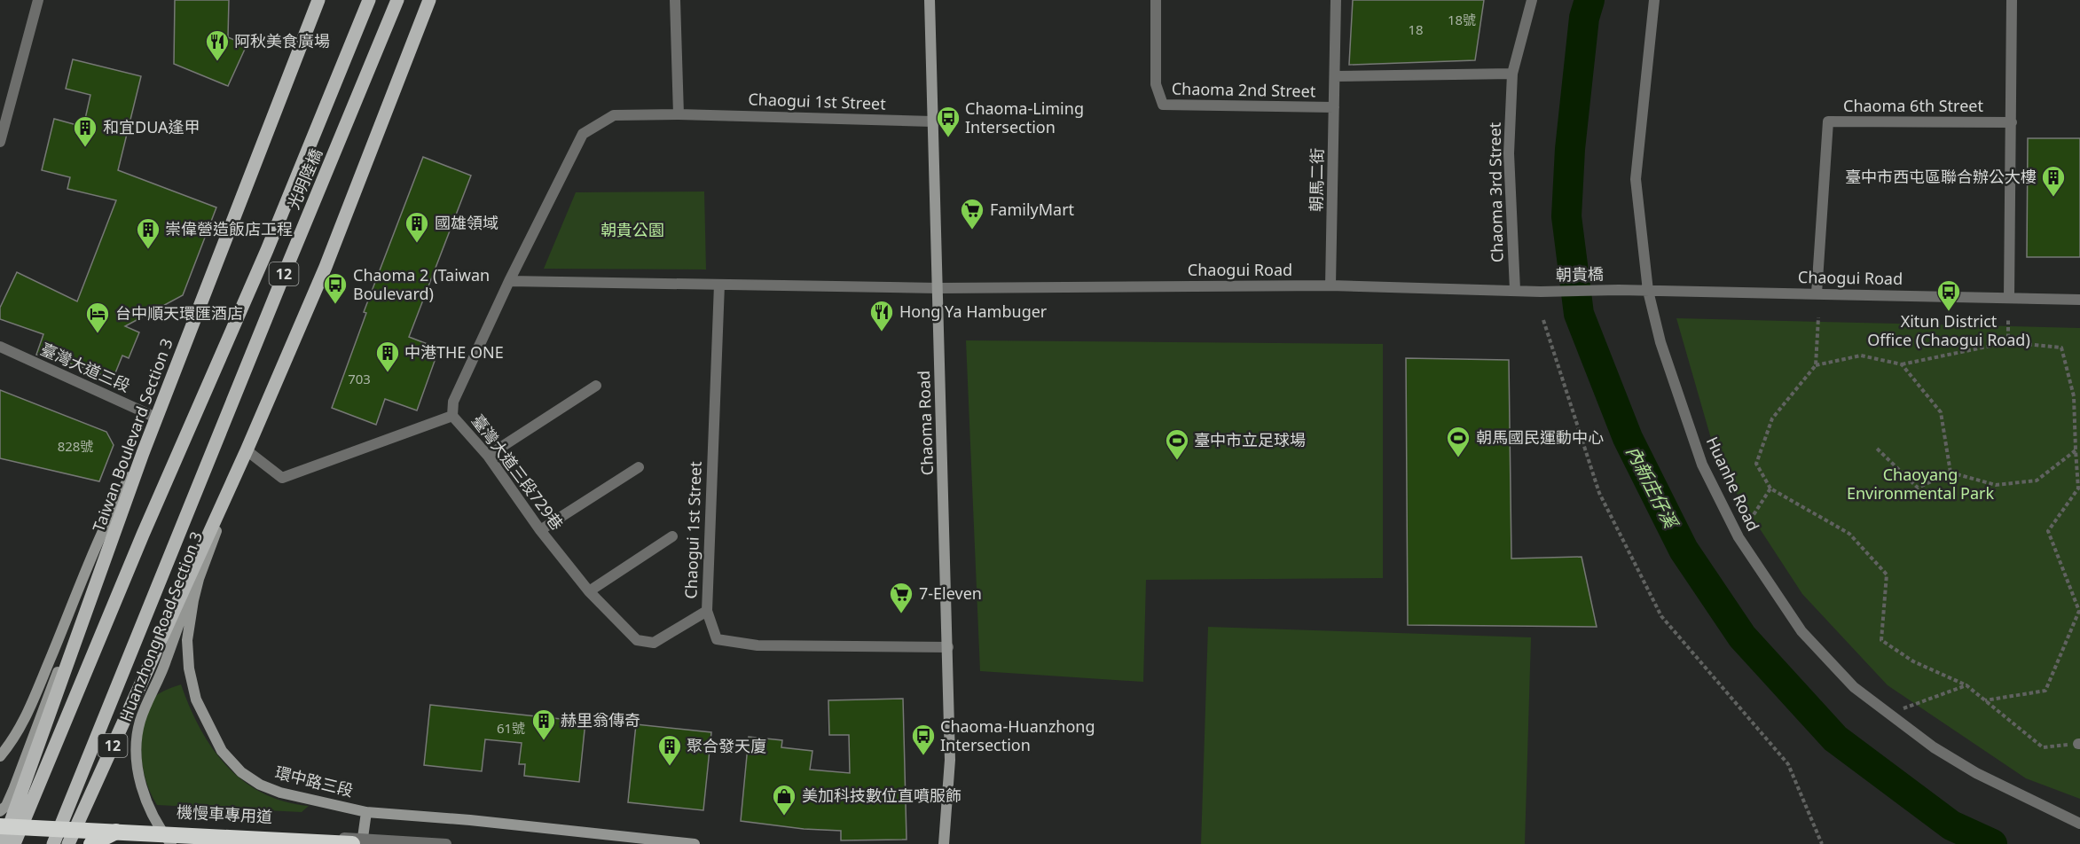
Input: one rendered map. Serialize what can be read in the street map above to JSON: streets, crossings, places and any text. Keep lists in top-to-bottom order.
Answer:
{
  "streets": {
    "main road": ["光明陸橋", "12", "Taiwan Boulevard Section 3"],
    "street": [
      "Chaoma 2nd Street",
      "Chaogui 1st Street",
      "Chaoma 6th Street",
      "朝馬二街",
      "Chaoma 3rd Street",
      "Chaogui Road",
      "朝貴橋",
      "臺灣大道三段",
      "Chaoma Road",
      "臺灣大道三段729巷",
      "Huanhe Road",
      "Huanzhong Road Section 3",
      "環中路三段",
      "機慢車專用道"
    ]
  },
  "crossings": [
    ["Chaoma 2nd Street", "朝馬二街"],
    ["Chaogui 1st Street", "Chaoma Road"],
    ["Chaogui 1st Street", "臺灣大道三段729巷"],
    ["Chaoma 6th Street", "Chaogui Road"],
    ["光明陸橋", "12"],
    ["光明陸橋", "Taiwan Boulevard Section 3"],
    ["朝馬二街", "Chaogui Road"],
    ["Chaoma 3rd Street", "Chaogui Road"],
    ["Chaogui Road", "朝貴橋"],
    ["Chaogui Road", "Chaoma Road"],
    ["Chaogui Road", "Huanhe Road"],
    ["12", "Taiwan Boulevard Section 3"],
    ["12", "臺灣大道三段729巷"],
    ["12", "Huanzhong Road Section 3"],
    ["12", "環中路三段"],
    ["臺灣大道三段", "Taiwan Boulevard Section 3"],
    ["臺灣大道三段729巷", "Huanzhong Road Section 3"],
    ["臺灣大道三段729巷", "環中路三段"],
    ["Huanzhong Road Section 3", "環中路三段"]
  ],
  "water": ["內新庄仔溪"],
  "parks": ["朝貴公園", "Chaoyang Environmental Park"],
  "places": {
    "restaurant": ["阿秋美食廣場", "Hong Ya Hambuger"],
    "bus stop": [
      "Chaoma-Liming Intersection",
      "Chaoma 2 (Taiwan Boulevard)",
      "Xitun District Office (Chaogui Road)",
      "Chaoma-Huanzhong Intersection"
    ],
    "building": [
      "和宜DUA逢甲",
      "臺中市西屯區聯合辦公大樓",
      "國雄領域",
      "崇偉營造飯店工程",
      "中港THE ONE",
      "赫里翁傳奇",
      "聚合發天廈"
    ],
    "supermarket": ["FamilyMart", "7-Eleven"],
    "hotel": ["台中順天環匯酒店"],
    "sports": ["朝馬國民運動中心", "臺中市立足球場"],
    "shop": ["美加科技數位直噴服飾"]
  },
  "house_numbers": [
    "18號",
    "18",
    "703",
    "828號",
    "61號"
  ]
}
